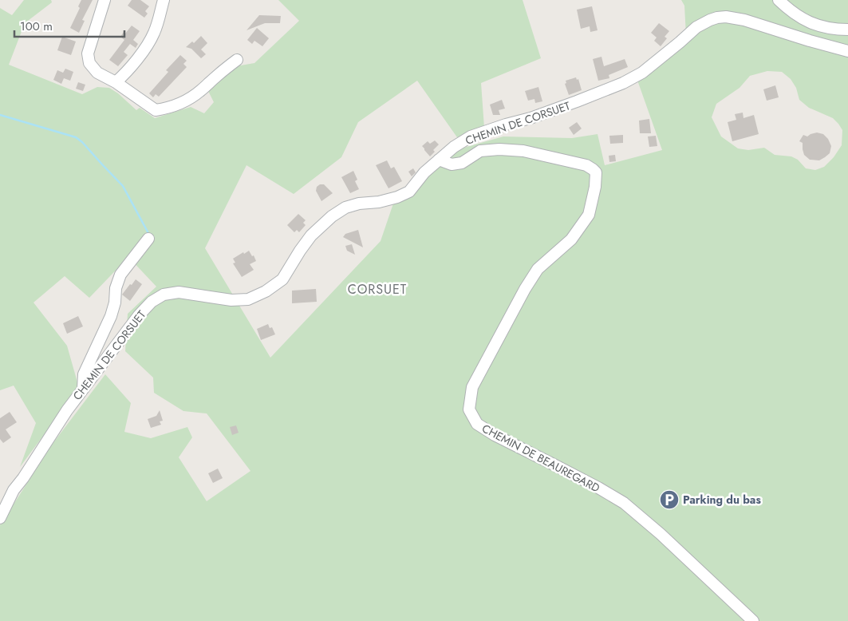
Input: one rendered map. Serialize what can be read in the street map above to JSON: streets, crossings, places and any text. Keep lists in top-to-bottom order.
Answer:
{
  "streets": {
    "street": ["CHEMIN DE CORSUET", "CHEMIN DE BEAUREGARD"]
  },
  "crossings": [
    ["CHEMIN DE CORSUET", "CHEMIN DE BEAUREGARD"]
  ],
  "districts": ["CORSUET"],
  "places": {
    "parking": ["Parking du bas"]
  },
  "scale_bar": "100 m"
}
